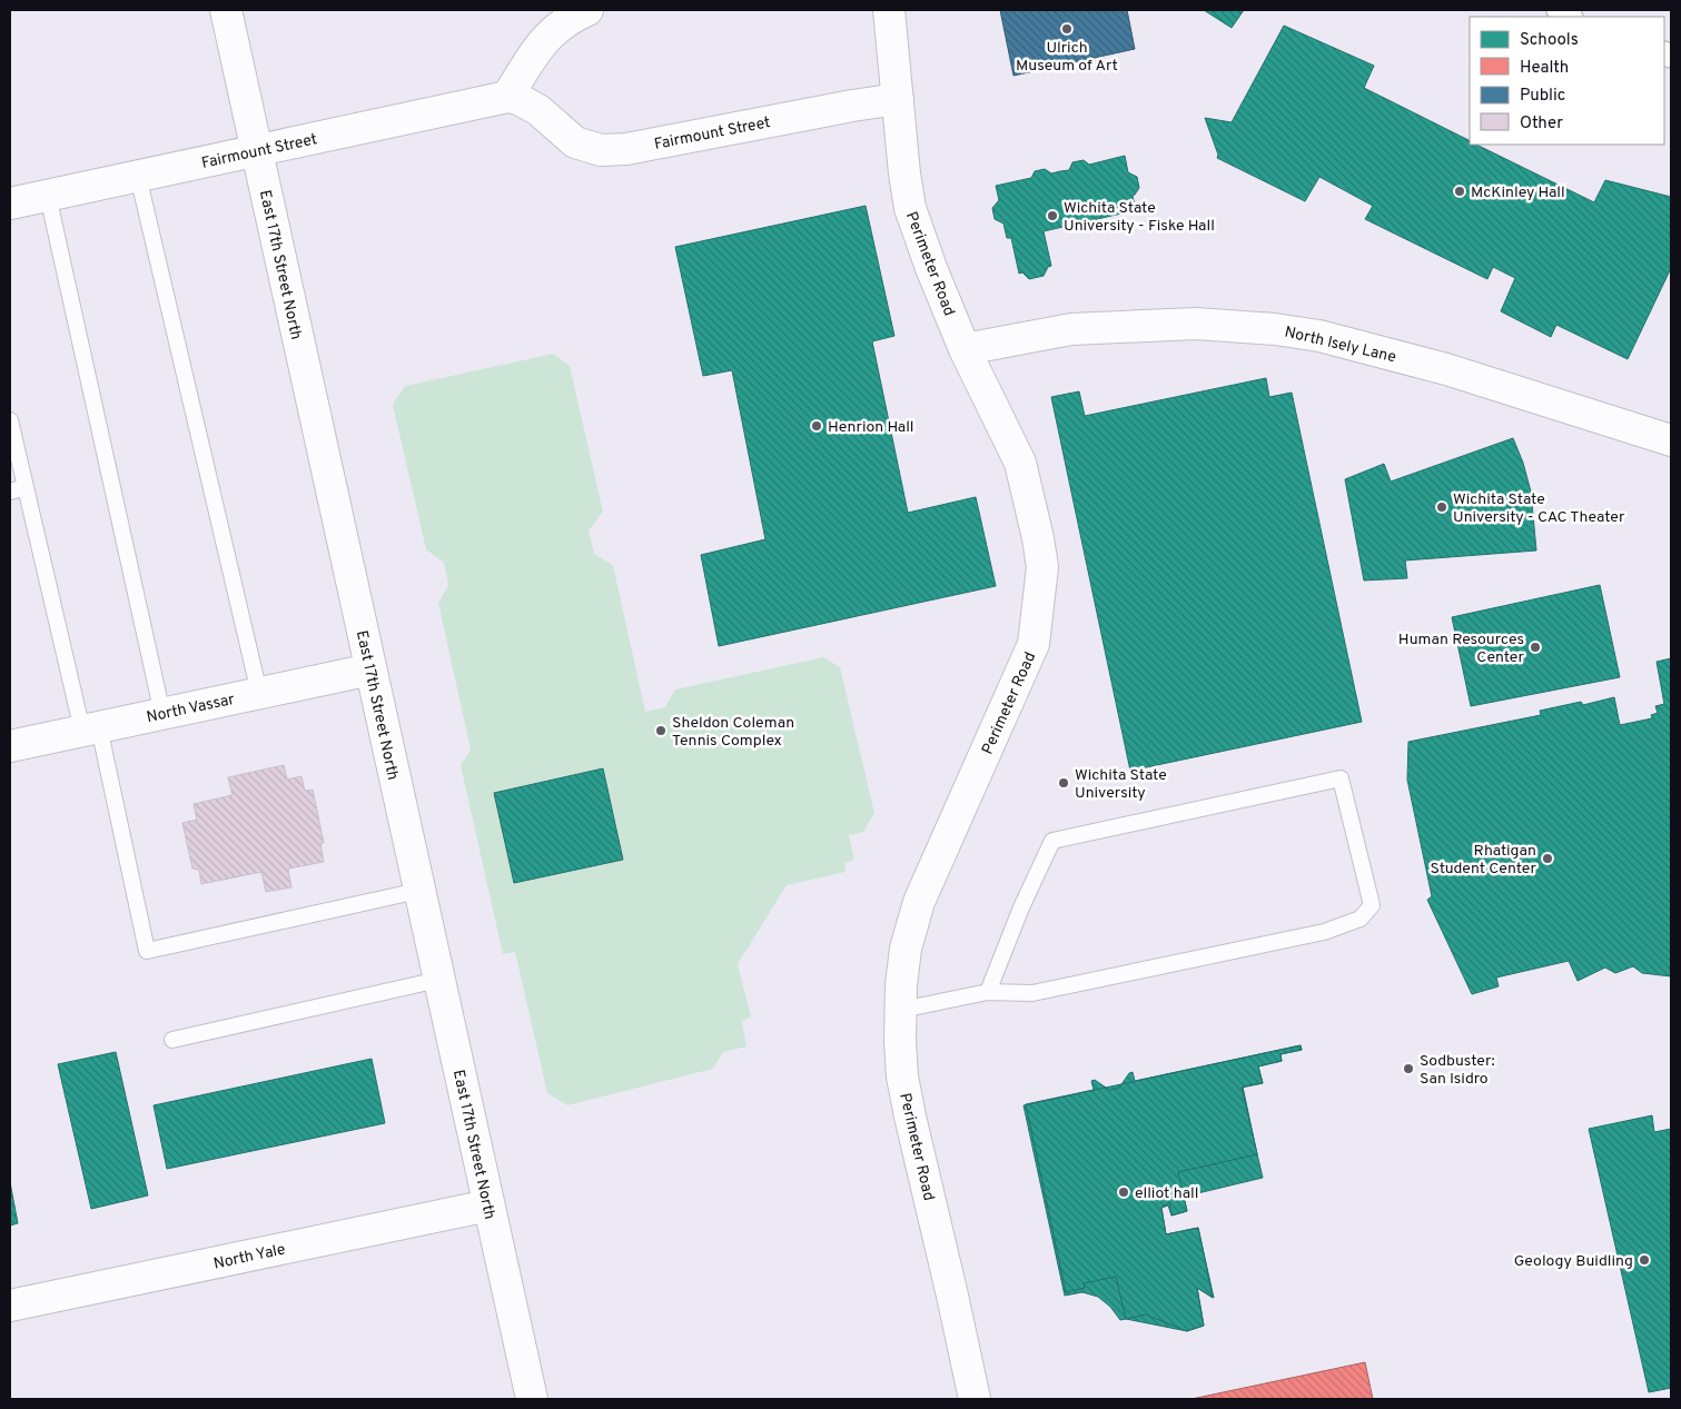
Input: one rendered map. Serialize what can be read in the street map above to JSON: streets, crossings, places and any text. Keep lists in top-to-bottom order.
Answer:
{
  "streets": {
    "street": [
      "Fairmount Street",
      "Perimeter Road",
      "East 17th Street North",
      "North Isely Lane",
      "North Vassar",
      "North Yale"
    ]
  },
  "crossings": [
    ["Fairmount Street", "Perimeter Road"],
    ["Fairmount Street", "East 17th Street North"],
    ["Perimeter Road", "North Isely Lane"],
    ["East 17th Street North", "North Vassar"],
    ["East 17th Street North", "North Yale"]
  ],
  "places": [
    "Ulrich Museum of Art",
    "McKinley Hall",
    "Wichita State University - Fiske Hall",
    "Henrion Hall",
    "Wichita State University - CAC Theater",
    "Human Resources Center",
    "Sheldon Coleman Tennis Complex",
    "Wichita State University",
    "Rhatigan Student Center",
    "Sodbuster: San Isidro",
    "elliot hall",
    "Geology Buidling"
  ],
  "legend": [
    "Schools",
    "Health",
    "Public",
    "Other"
  ]
}
